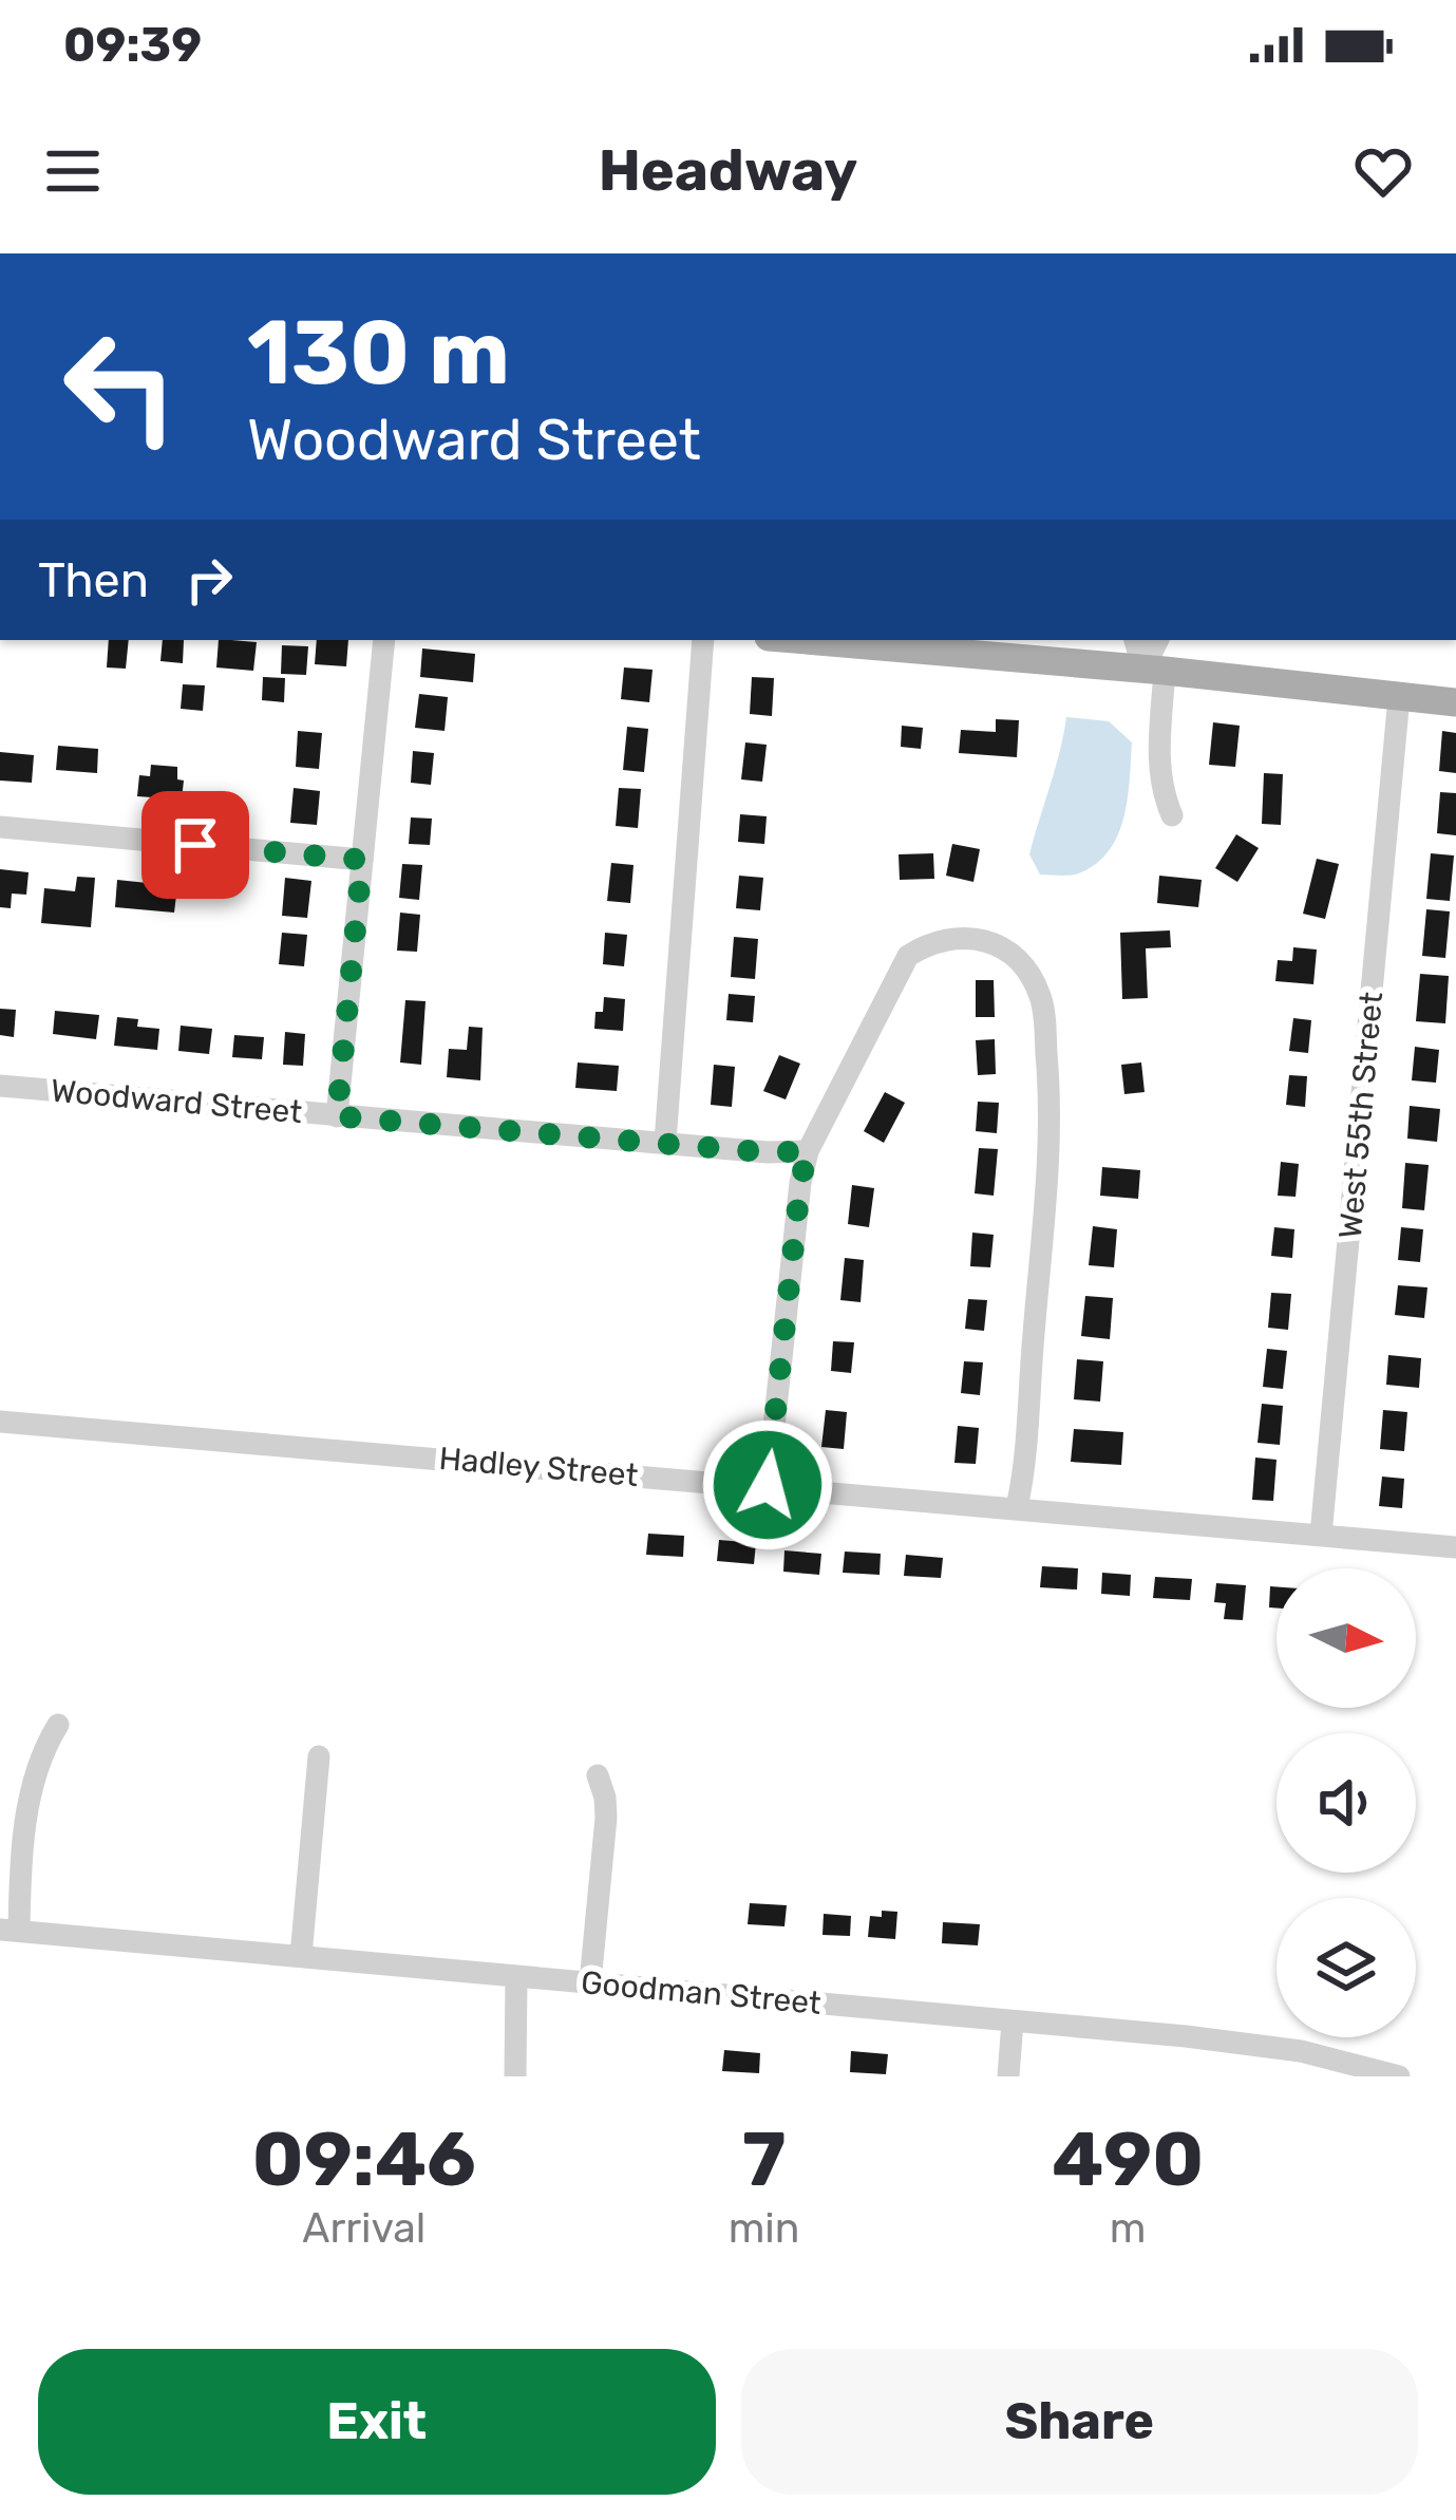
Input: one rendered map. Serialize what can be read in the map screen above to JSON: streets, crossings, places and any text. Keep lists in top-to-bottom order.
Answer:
{
  "streets": {
    "street": [
      "Woodward Street",
      "West 55th Street",
      "Hadley Street",
      "Goodman Street"
    ]
  },
  "crossings": [
    ["West 55th Street", "Hadley Street"]
  ],
  "north": "right",
  "page": {
    "status": "09:39",
    "header": "Headway",
    "turn": ["130 m", "Woodward Street"],
    "then": "Then",
    "eta": [
      "09:46",
      "Arrival",
      "7",
      "min",
      "490",
      "m"
    ],
    "buttons": ["Exit", "Share"]
  }
}
